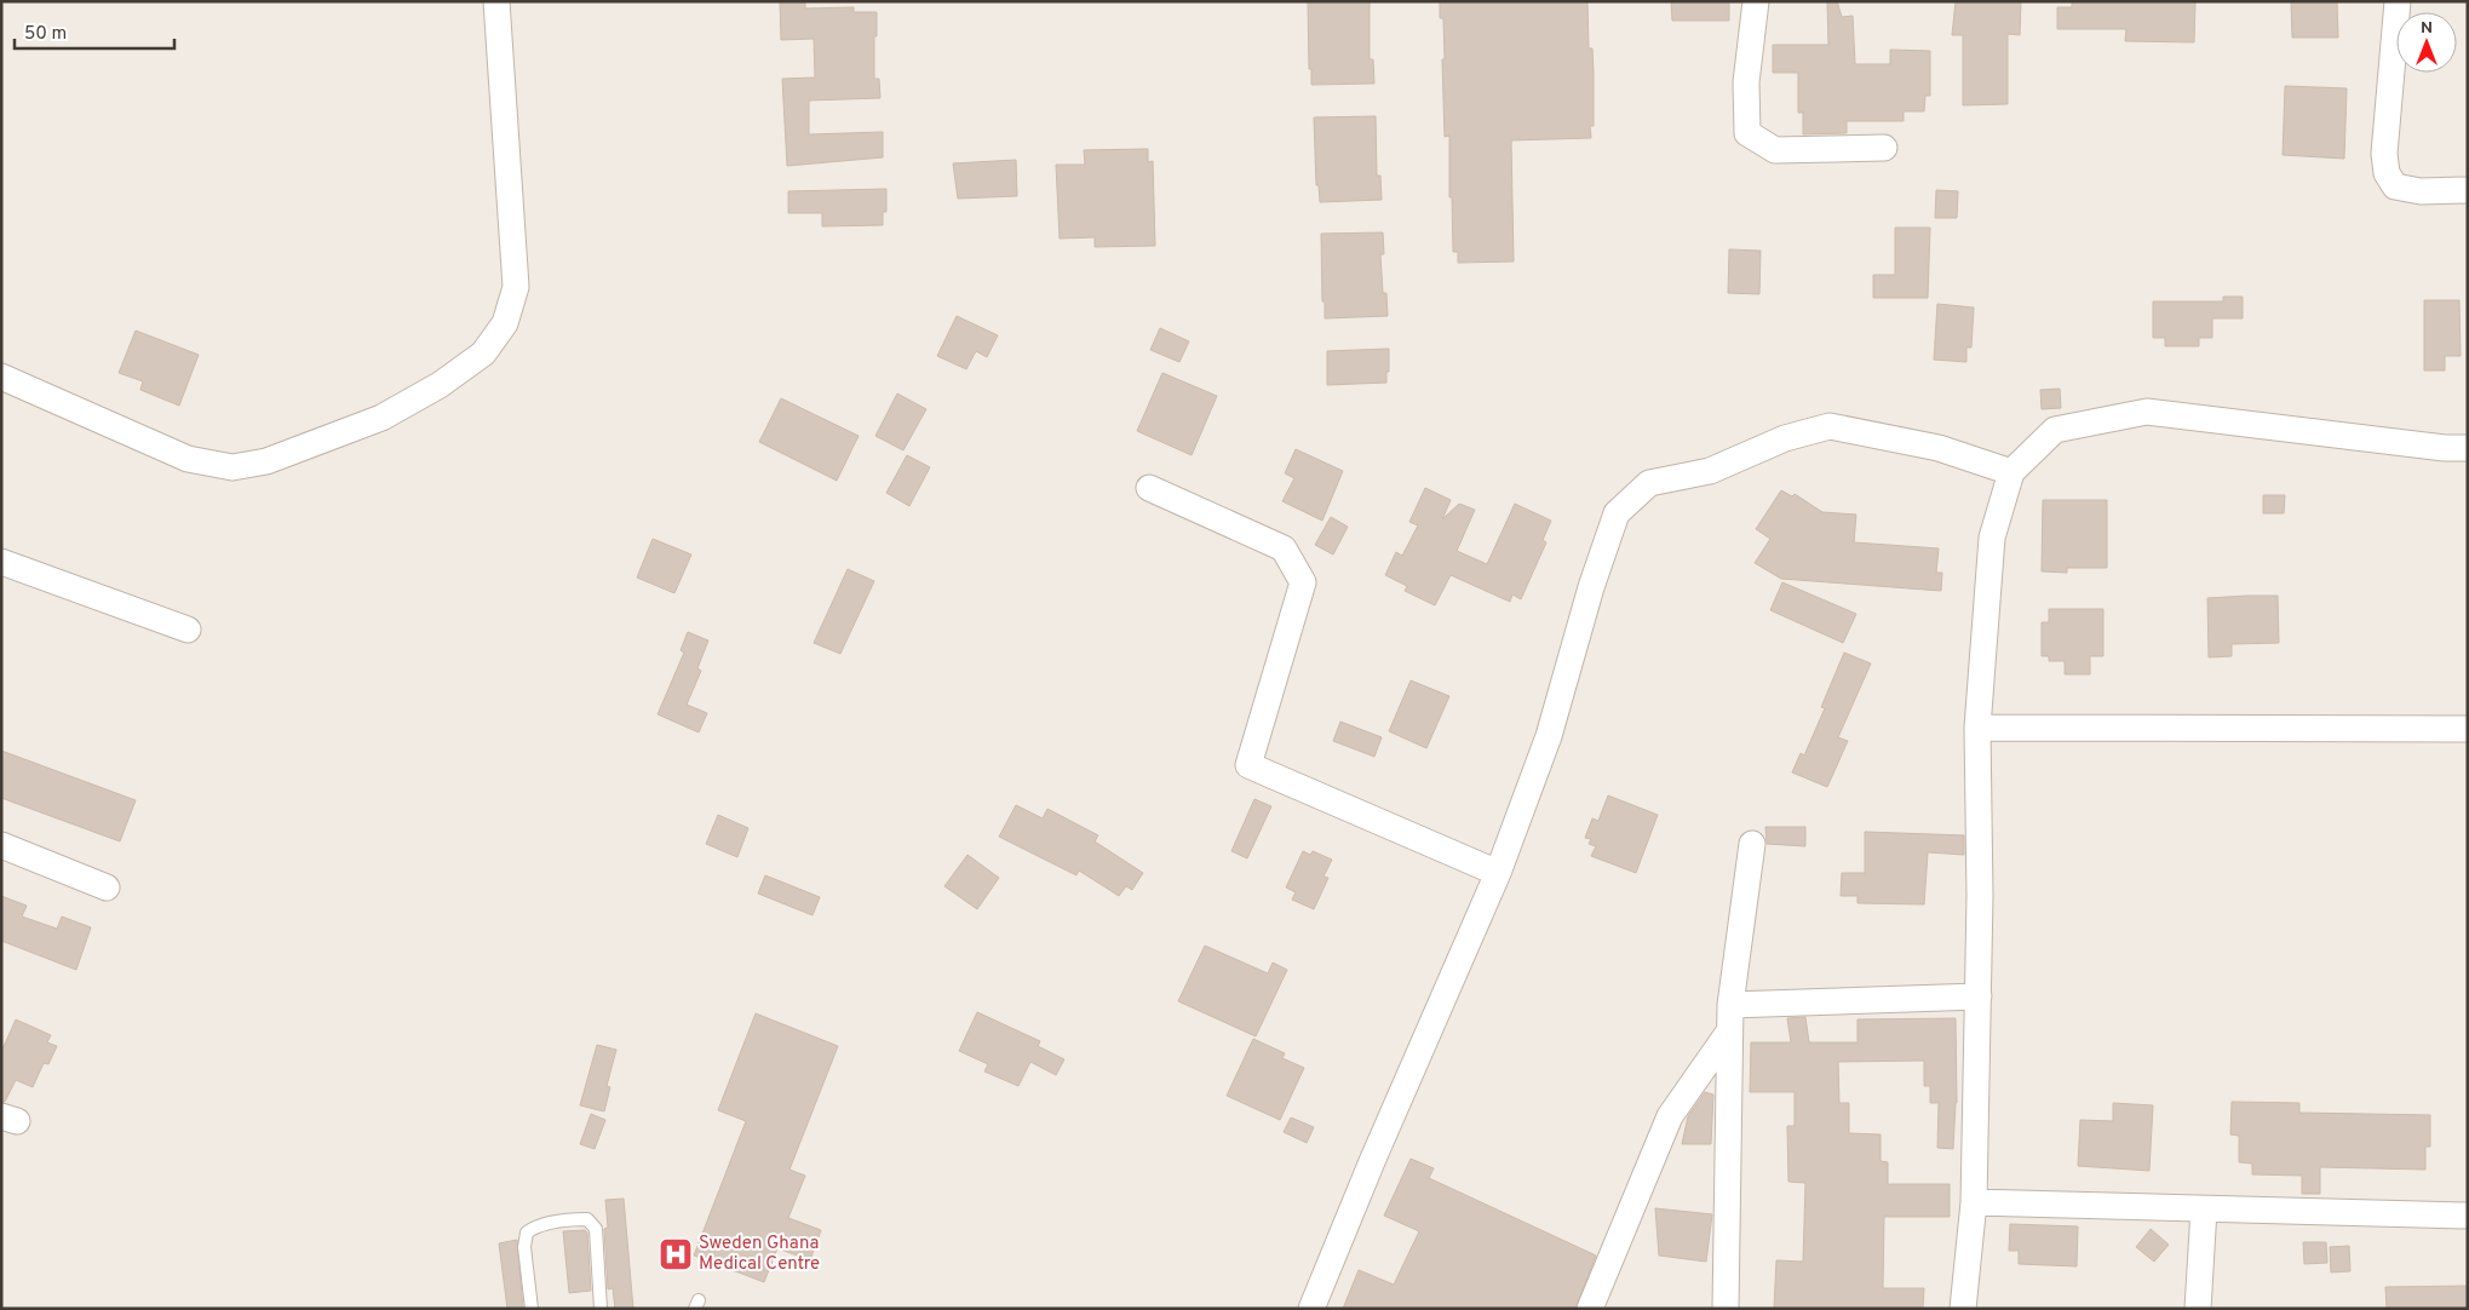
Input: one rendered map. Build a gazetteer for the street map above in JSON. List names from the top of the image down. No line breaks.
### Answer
{"places":{"hospital":["Sweden Ghana Medical Centre"]},"scale_bar":"50 m","north":"top"}
